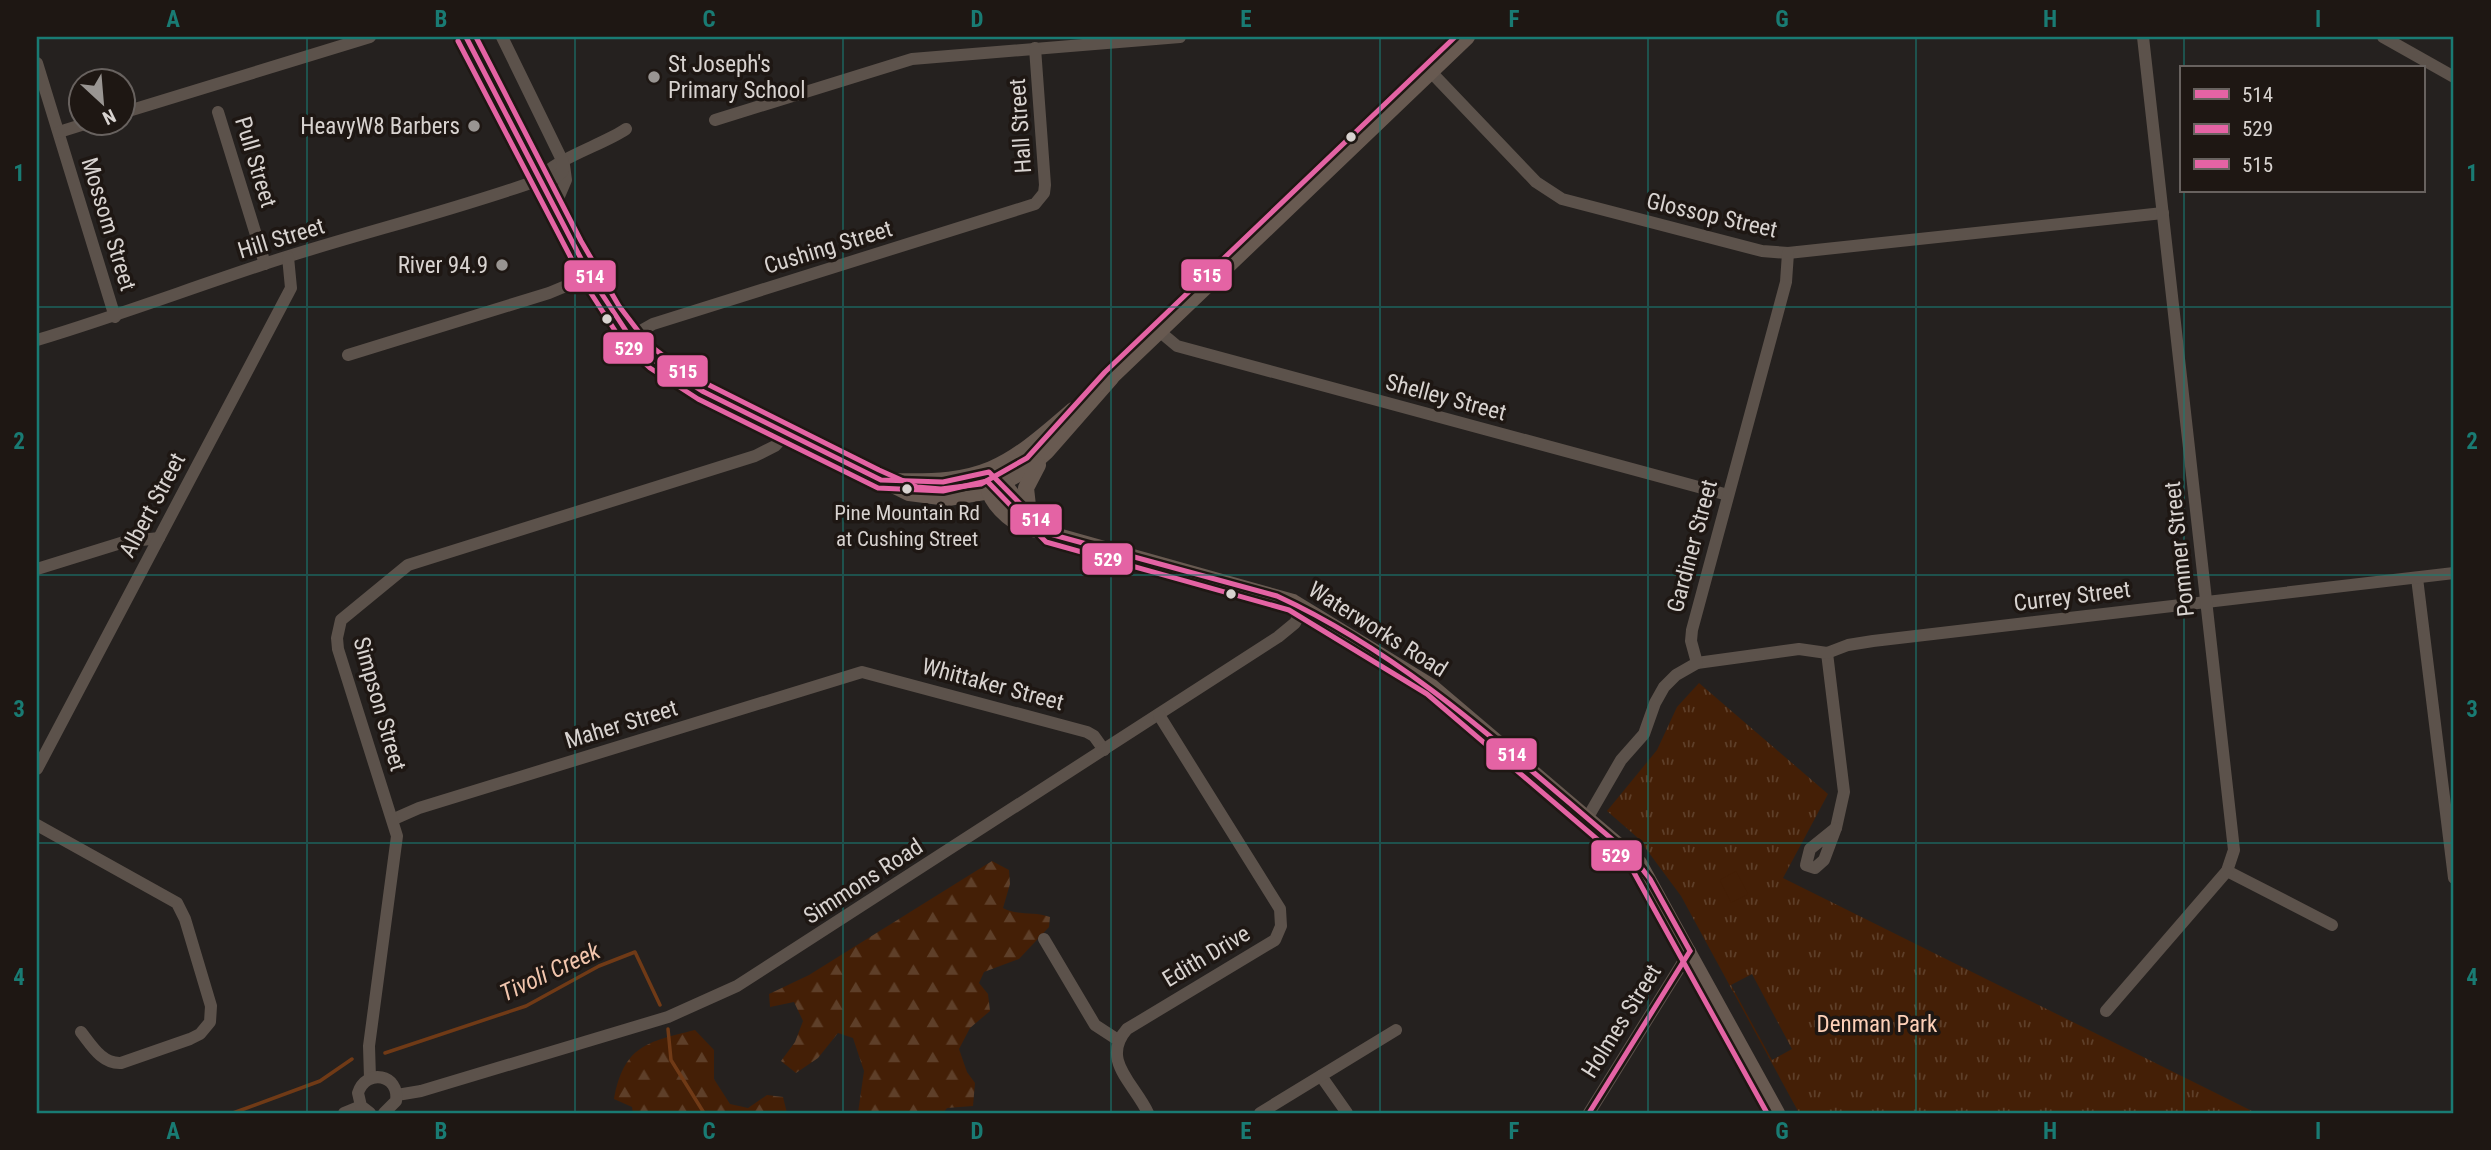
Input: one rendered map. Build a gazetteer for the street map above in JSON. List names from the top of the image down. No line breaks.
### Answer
{"streets":{"main road":["Waterworks Road"],"street":["Hall Street","Pull Street","Glossop Street","Mossom Street","Hill Street","Cushing Street","Shelley Street","Albert Street","Gardiner Street","Pommer Street","Currey Street","Whittaker Street","Simpson Street","Maher Street","Simmons Road","Edith Drive","Holmes Street"]},"crossings":[["Hall Street","Cushing Street"],["Pull Street","Hill Street"],["Glossop Street","Gardiner Street"],["Glossop Street","Pommer Street"],["Mossom Street","Hill Street"],["Hill Street","Albert Street"],["Shelley Street","Gardiner Street"],["Gardiner Street","Currey Street"],["Pommer Street","Currey Street"],["Waterworks Road","Simmons Road"],["Waterworks Road","Holmes Street"],["Whittaker Street","Maher Street"],["Whittaker Street","Simmons Road"],["Simpson Street","Maher Street"],["Simmons Road","Edith Drive"]],"water":["Tivoli Creek"],"parks":["Denman Park"],"places":["St Joseph's Primary School","HeavyW8 Barbers","River 94.9","Pine Mountain Rd at Cushing Street"],"lines":["transit line 514","transit line 515","transit line 529"],"legend":["514","529","515"],"north":"bottom right","grid":{"columns":["A","B","C","D","E","F","G","H","I"],"rows":["1","2","3","4"]}}
